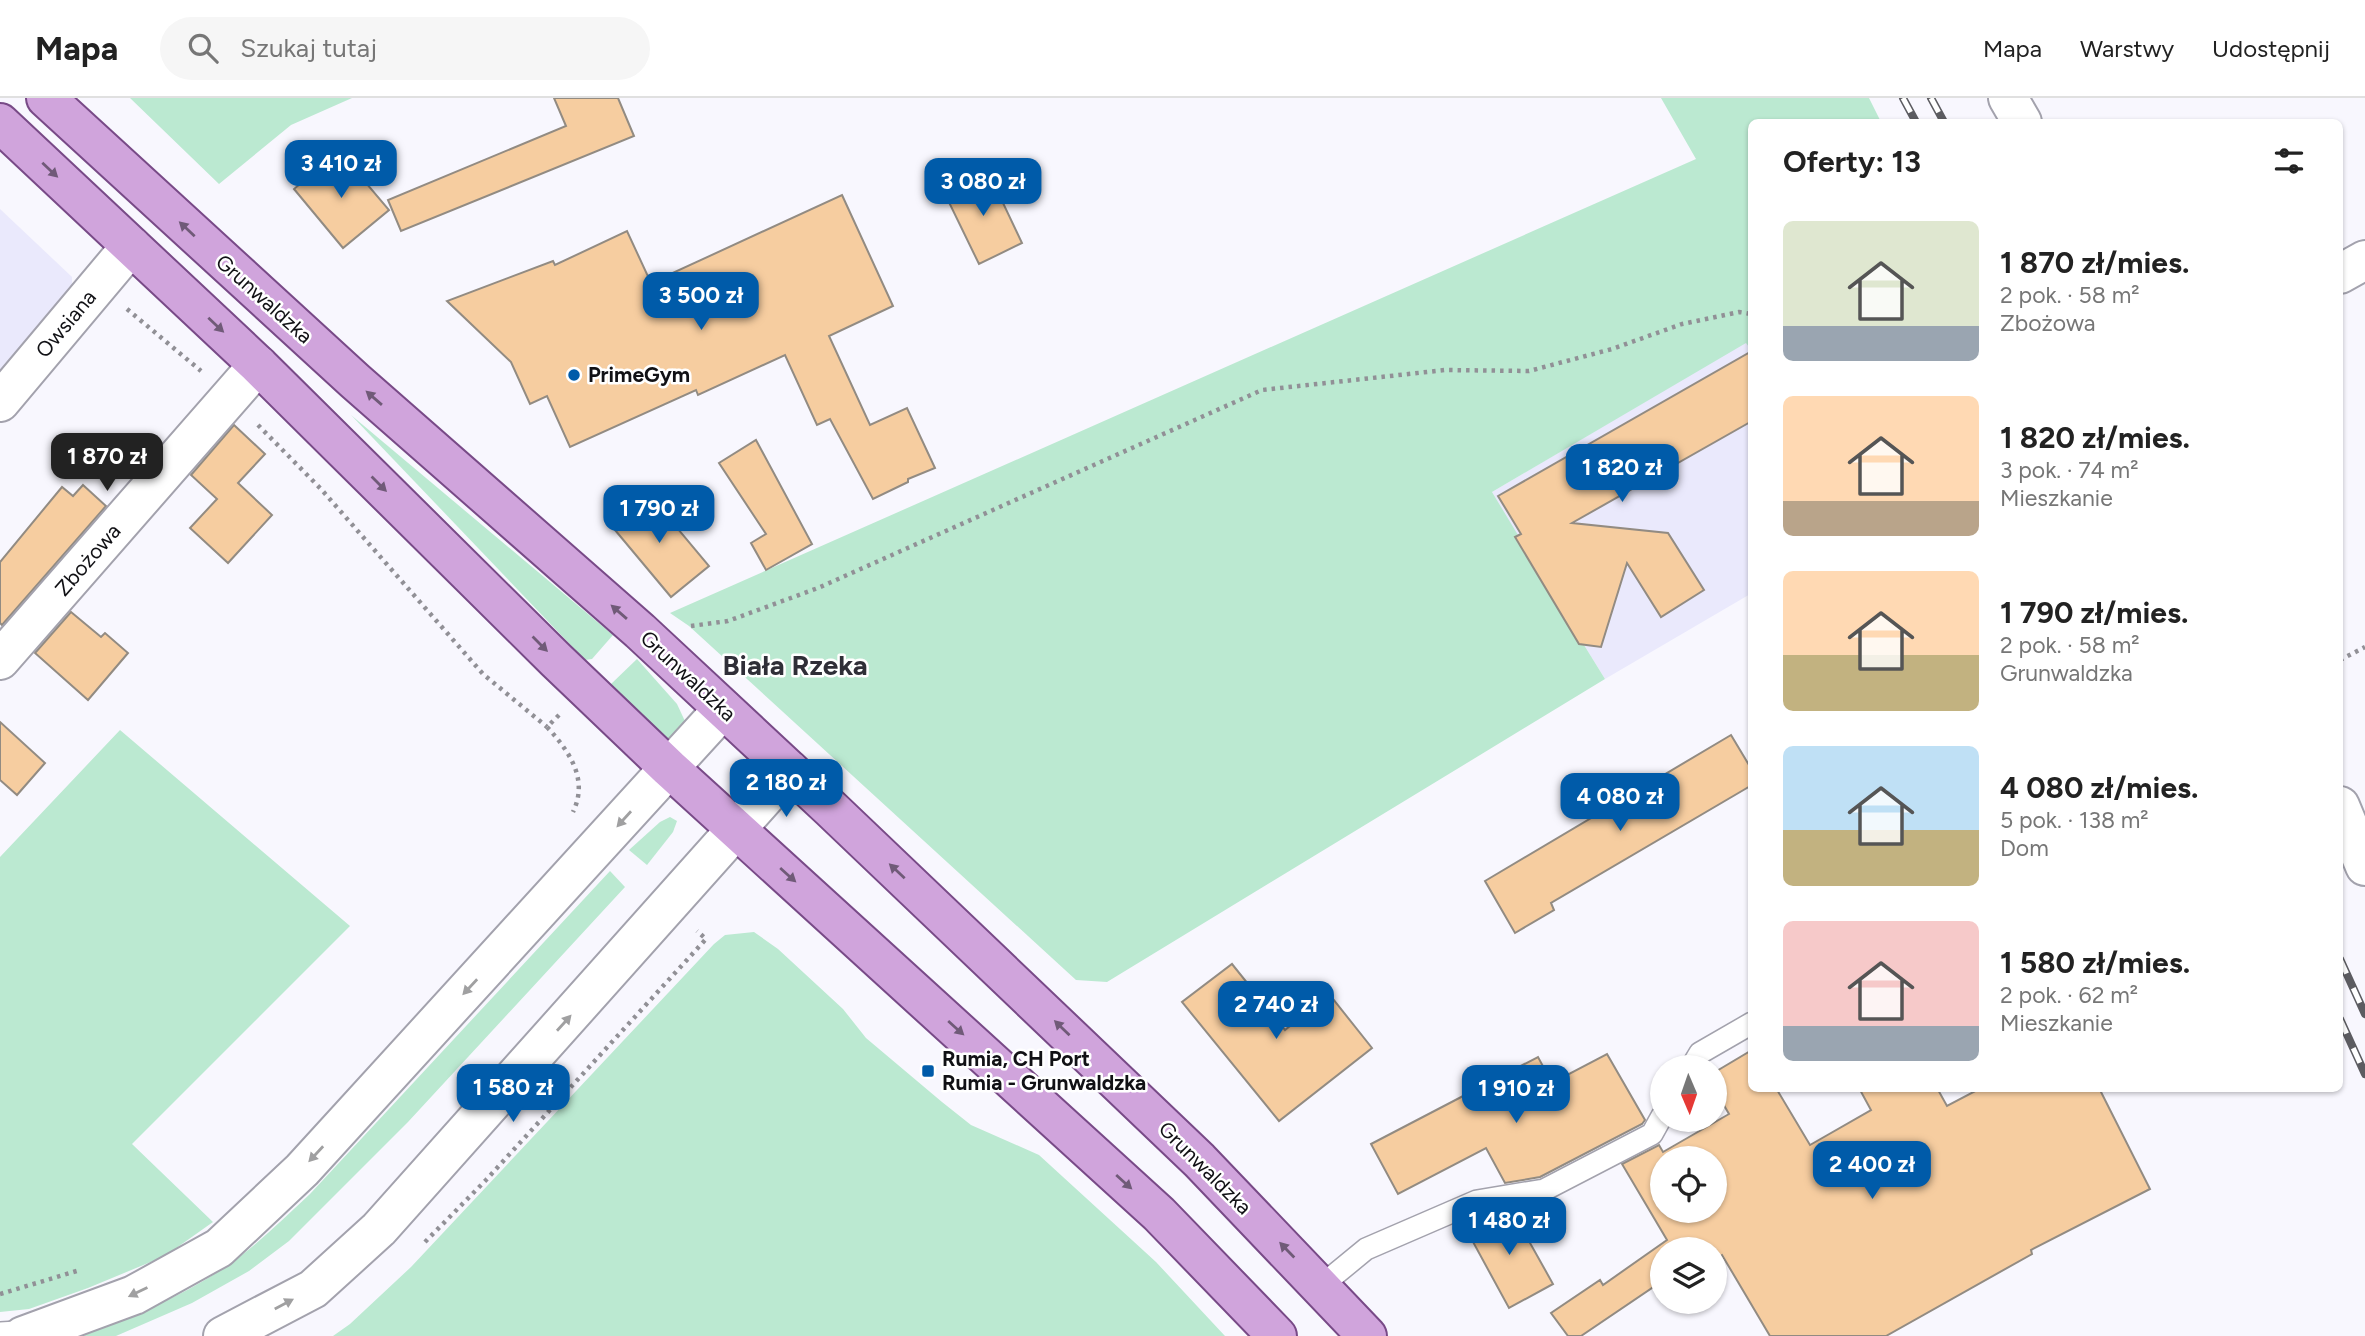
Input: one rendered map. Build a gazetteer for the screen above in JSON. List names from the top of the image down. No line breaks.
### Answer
{"streets":{"main road":["Grunwaldzka"],"street":["Owsiana","Zbożowa"]},"districts":["Biała Rzeka"],"places":{"other":["PrimeGym"],"transit":["Rumia, CH Port Rumia - Grunwaldzka"]},"north":"bottom","page":{"header":"Mapa","search":"Szukaj tutaj","nav":["Mapa","Warstwy","Udostępnij"],"heading":"Oferty: 13","price":["3 410 zł","3 080 zł","3 500 zł","1 870 zł","1 820 zł","1 790 zł","2 180 zł","4 080 zł","2 740 zł","1 580 zł","1 910 zł","2 400 zł","1 480 zł"],"list":[{"name":"1 870 zł/mies.","note":"2 pok. · 58 m² · Zbożowa"},{"name":"1 820 zł/mies.","note":"3 pok. · 74 m² · Mieszkanie"},{"name":"1 790 zł/mies.","note":"2 pok. · 58 m² · Grunwaldzka"},{"name":"4 080 zł/mies.","note":"5 pok. · 138 m² · Dom"},{"name":"1 580 zł/mies.","note":"2 pok. · 62 m² · Mieszkanie"}]}}
